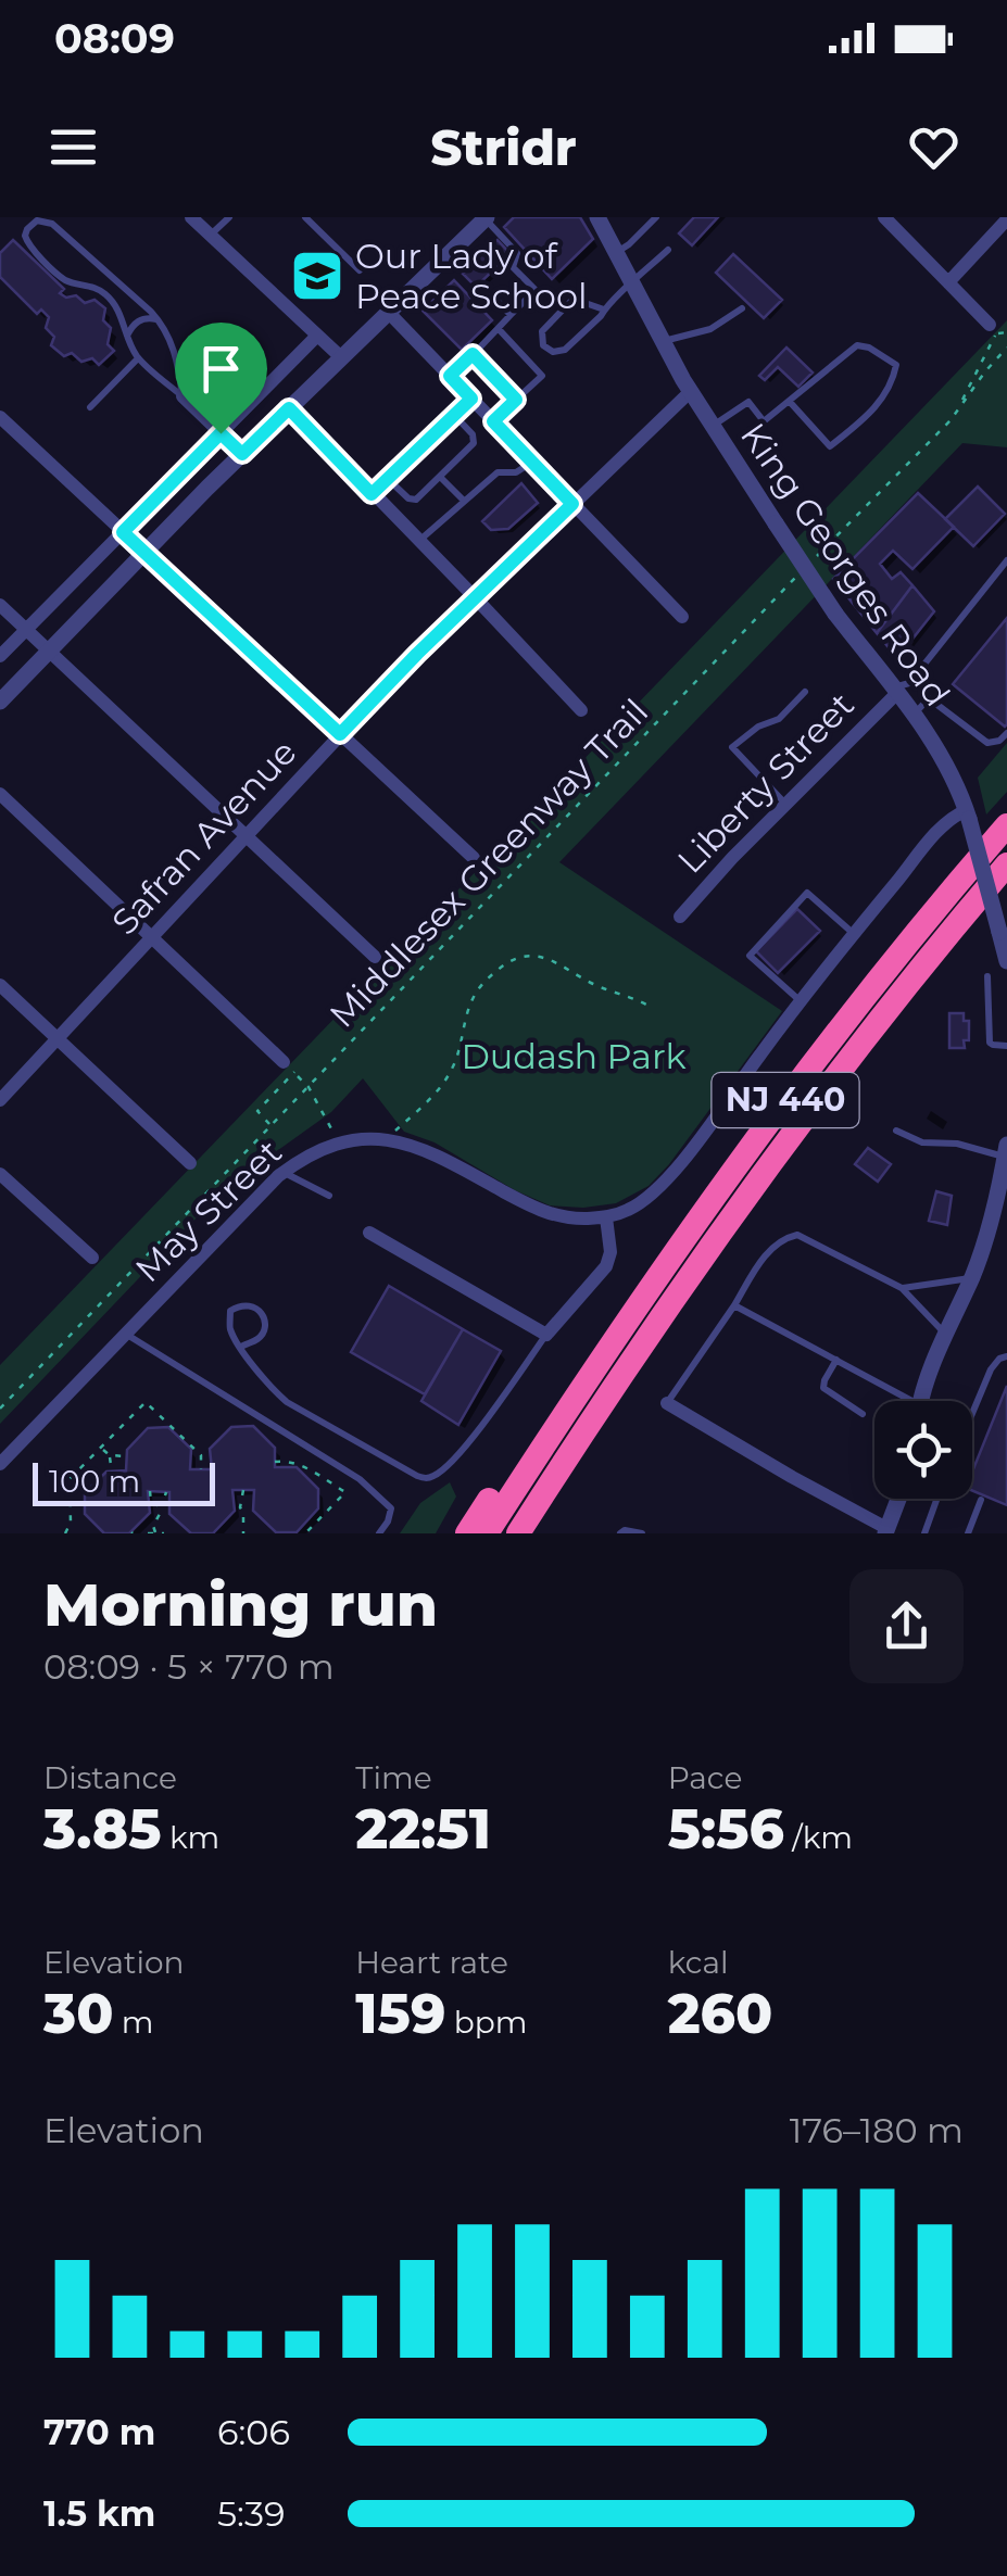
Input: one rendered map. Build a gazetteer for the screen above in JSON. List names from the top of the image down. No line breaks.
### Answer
{"streets":{"highway":["NJ 440"],"street":["King Georges Road","Liberty Street","Safran Avenue","May Street"],"path":["Middlesex Greenway Trail"]},"crossings":[["King Georges Road","Liberty Street"],["King Georges Road","Safran Avenue"]],"parks":["Dudash Park"],"places":{"school or university":["Our Lady of Peace School"]},"scale_bar":"100 m","page":{"status":"08:09","header":"Stridr","scale":"100 m","heading":["Morning run","08:09 · 5 × 770 m"],"stats":[["Distance","3.85 km"],["Time","22:51"],["Pace","5:56 /km"],["Elevation","30 m"],["Heart rate","159 bpm"],["kcal","260"]],"chart":["Elevation","176–180 m"],"list":[{"name":"770 m","note":"6:06"},{"name":"1.5 km","note":"5:39"}]}}
